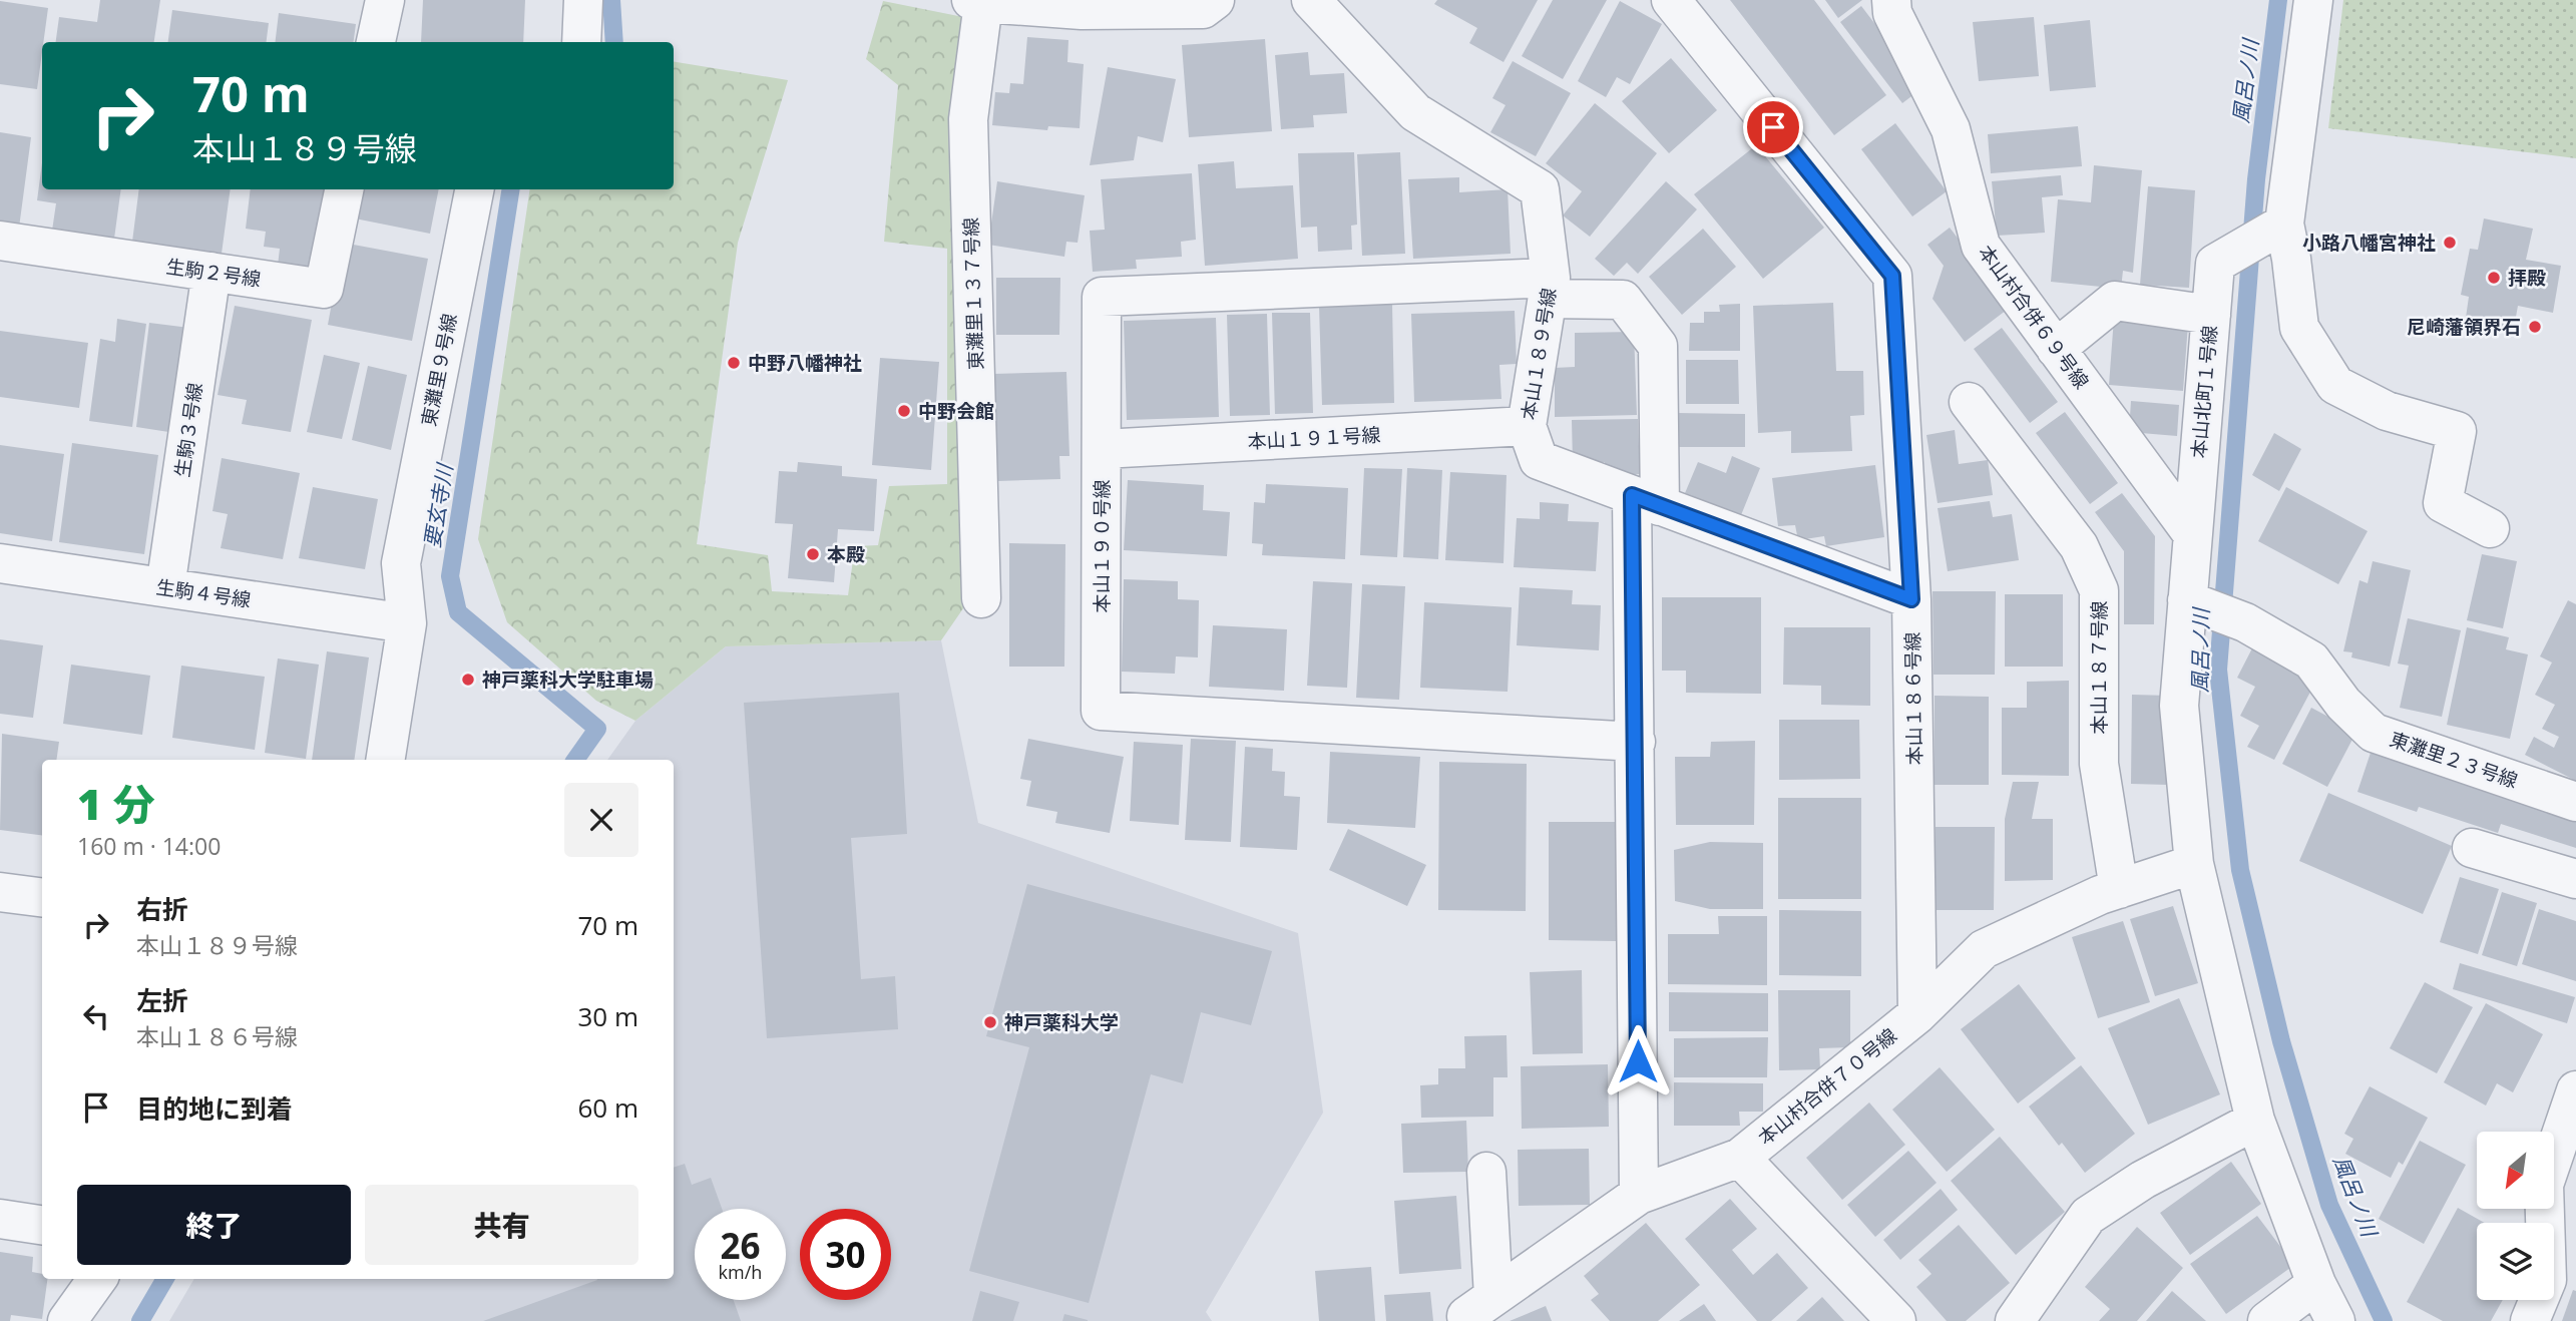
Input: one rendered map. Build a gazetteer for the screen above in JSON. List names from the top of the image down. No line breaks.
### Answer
{"streets":{"street":["生駒２号線","東灘里１３７号線","本山村合併６９号線","本山１８９号線","東灘里９号線","本山北町１号線","生駒３号線","本山１９１号線","本山１９０号線","生駒４号線","本山１８７号線","本山１８６号線","東灘里２３号線","本山村合併７０号線"]},"crossings":[["生駒２号線","生駒３号線"],["本山村合併６９号線","本山北町１号線"],["本山１８９号線","本山１９１号線"],["本山１８９号線","本山１９０号線"],["本山１８９号線","本山１８６号線"],["東灘里９号線","生駒４号線"],["本山北町１号線","東灘里２３号線"],["本山北町１号線","本山村合併７０号線"],["生駒３号線","生駒４号線"],["本山１９１号線","本山１９０号線"],["本山１８７号線","本山村合併７０号線"],["本山１８６号線","本山村合併７０号線"]],"water":["風呂ノ川","要玄寺川"],"places":["小路八幡宮神社","拝殿","尼崎藩領界石","中野八幡神社","中野会館","本殿","神戸薬科大学駐車場","神戸薬科大学"],"north":"bottom left","page":{"turn":["70 m","本山１８９号線"],"heading":["1 分","160 m · 14:00"],"list":[{"name":"右折","note":"本山１８９号線","value":"70 m"},{"name":"左折","note":"本山１８６号線","value":"30 m"},{"name":"目的地に到着","value":"60 m"}],"buttons":["終了","共有"],"speed":"26 km/h","limit":"30"}}
